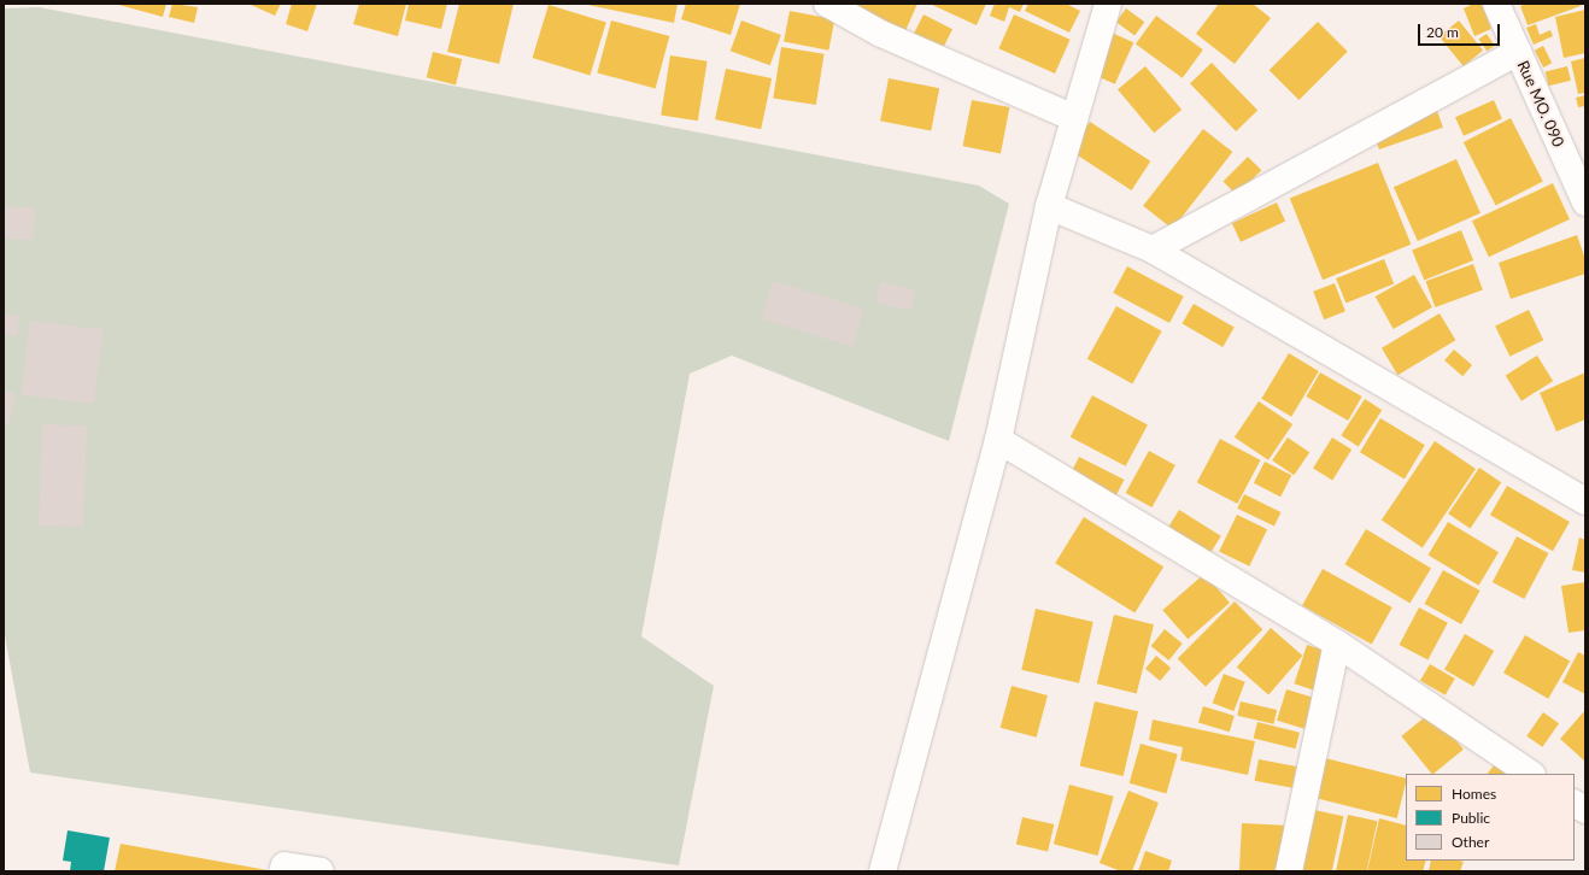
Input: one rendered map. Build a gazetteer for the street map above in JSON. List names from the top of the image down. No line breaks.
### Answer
{"streets":{"street":["Rue MO. 090"]},"legend":["Homes","Public","Other"],"scale_bar":"20 m"}
